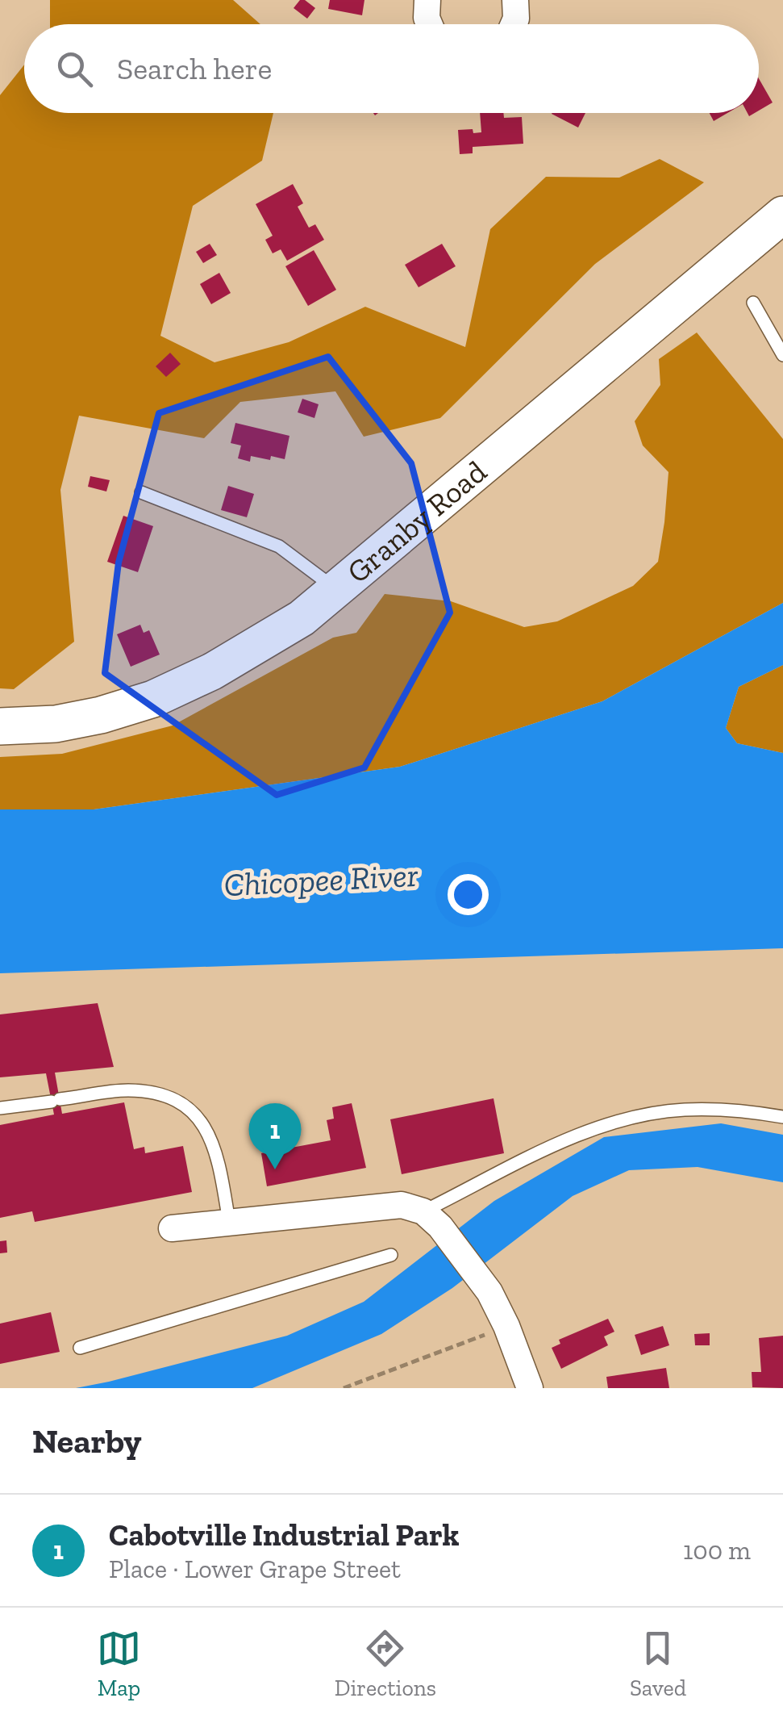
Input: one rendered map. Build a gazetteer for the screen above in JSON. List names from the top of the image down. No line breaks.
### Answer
{"streets":{"main road":["Granby Road"]},"water":["Chicopee River"],"page":{"search":"Search here","pins":"1","heading":"Nearby","list":[{"mark":"1","name":"Cabotville Industrial Park","note":"Place · Lower Grape Street","value":"100 m"}],"nav":["Map","Directions","Saved"]}}
